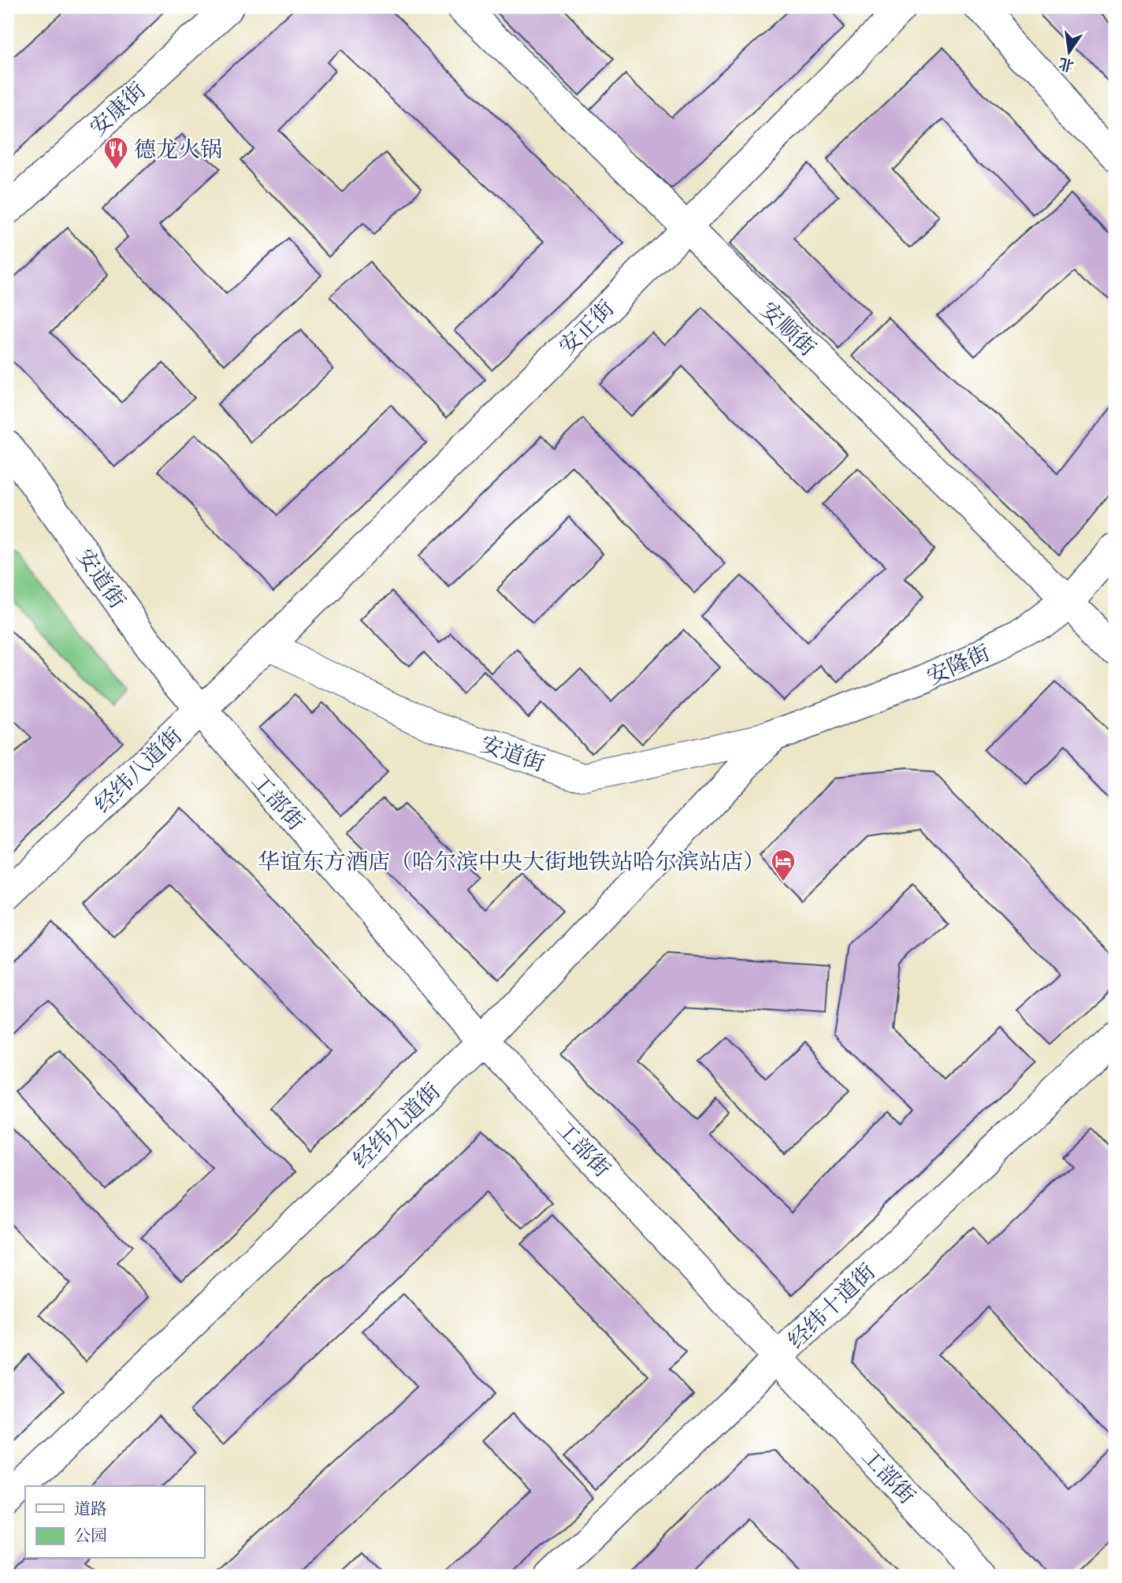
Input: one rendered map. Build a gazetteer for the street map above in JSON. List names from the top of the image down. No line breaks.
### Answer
{"streets":{"street":["安康街","安正街","安顺街","安道街","安隆街","经纬八道街","工部街","经纬九道街","经纬十道街"]},"crossings":[["安正街","安顺街"],["安正街","安道街"],["安正街","经纬八道街"],["安顺街","安隆街"],["安道街","安隆街"],["安道街","经纬八道街"],["安道街","工部街"],["安道街","经纬九道街"],["安隆街","经纬九道街"],["经纬八道街","工部街"],["工部街","经纬九道街"],["工部街","经纬十道街"]],"places":{"restaurant":["德龙火锅"],"hotel":["华谊东方酒店（哈尔滨中央大街地铁站哈尔滨站店）"]},"legend":["道路","公园"],"north":"bottom"}
